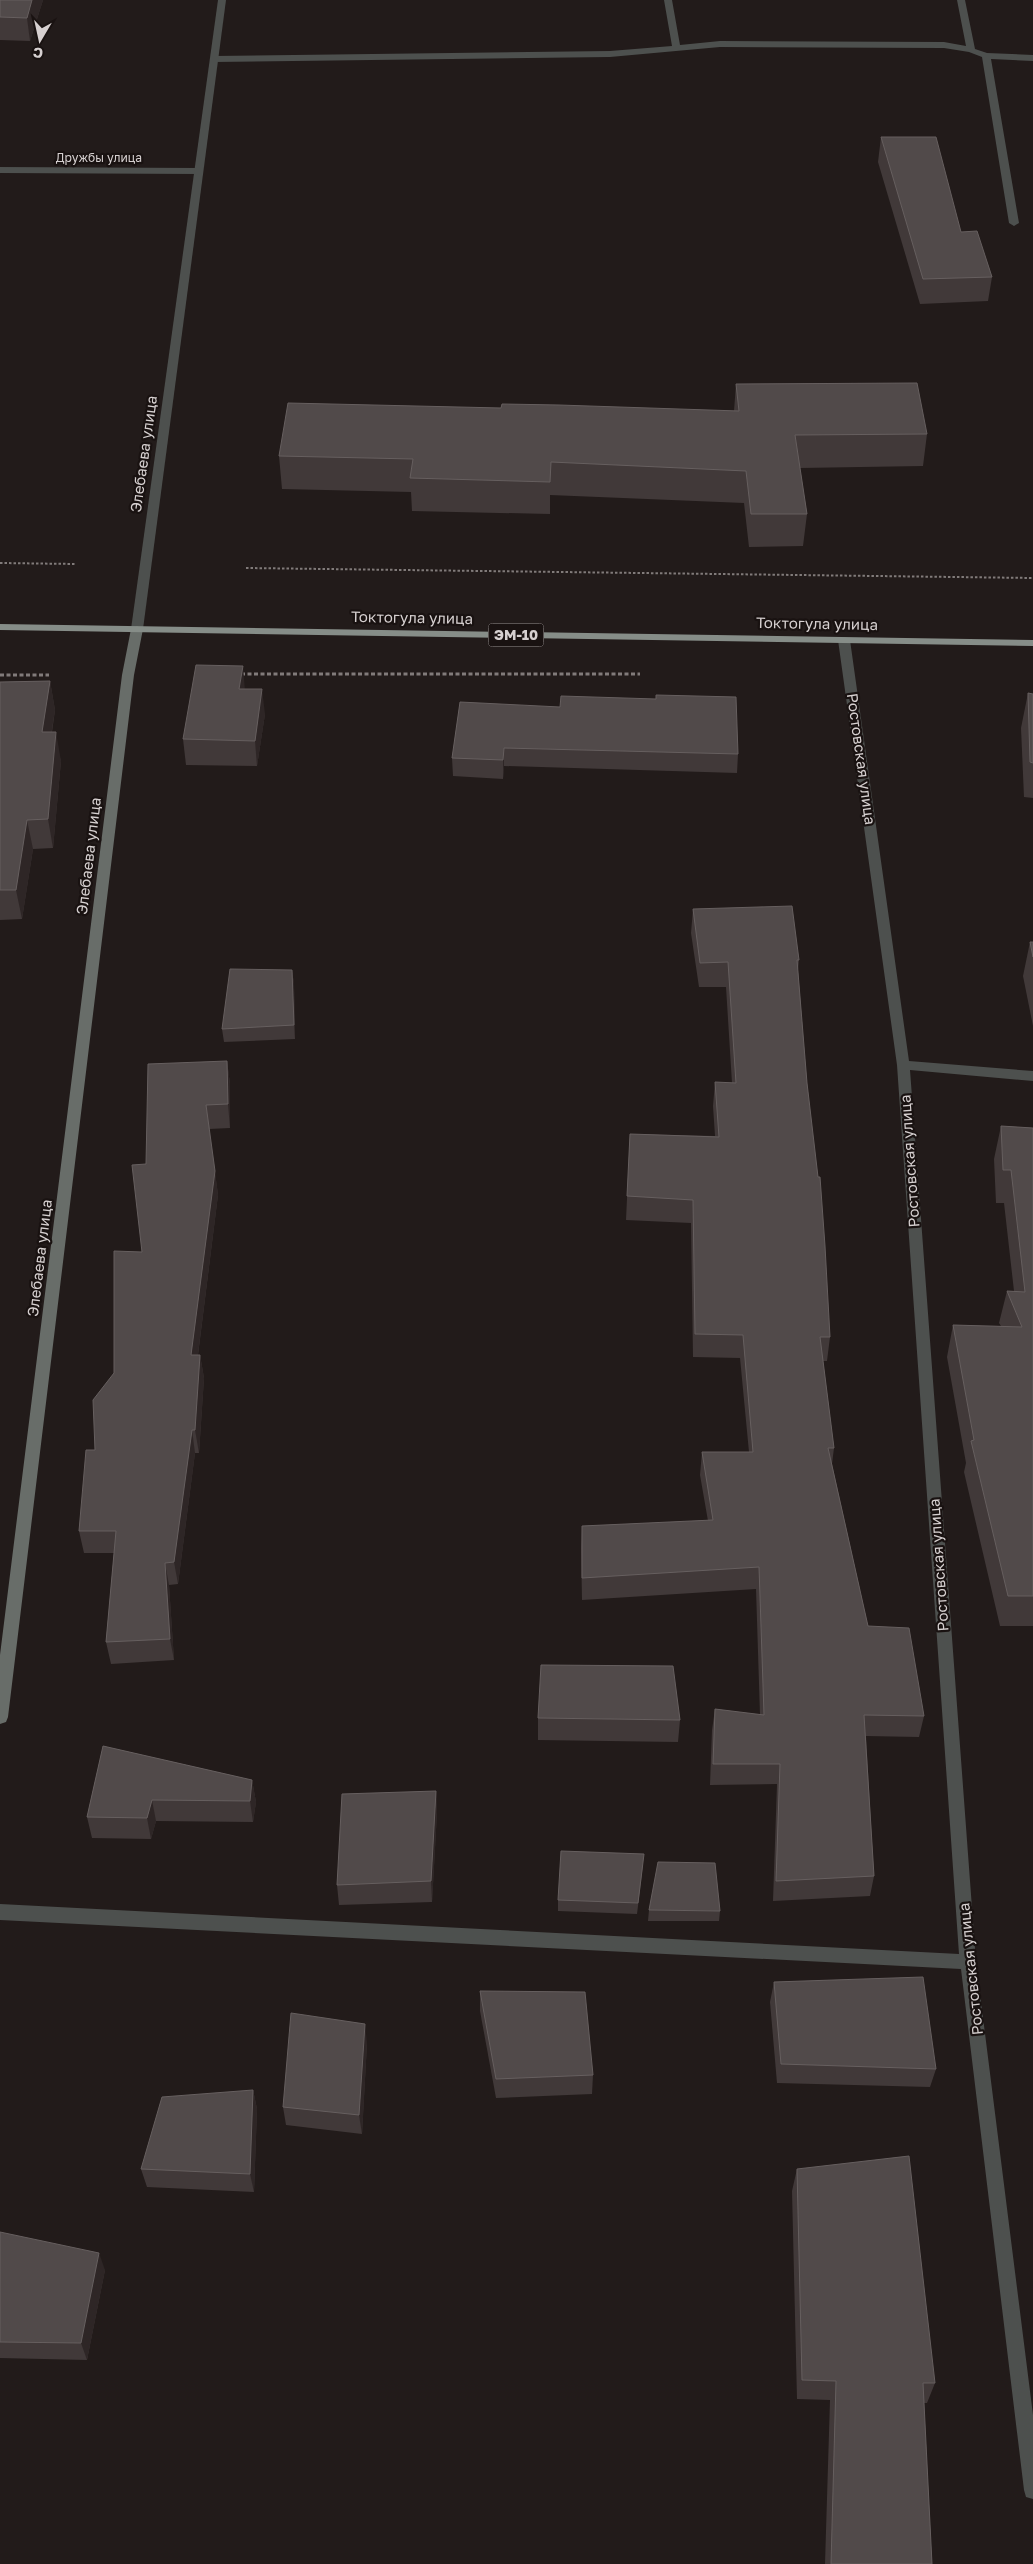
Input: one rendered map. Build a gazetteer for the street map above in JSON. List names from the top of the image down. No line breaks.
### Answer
{"streets":{"highway":["Токтогула улица","ЭМ-10"],"main road":["Элебаева улица"],"street":["Дружбы улица","Ростовская улица"]},"crossings":[["Дружбы улица","Элебаева улица"],["Элебаева улица","Токтогула улица"],["Токтогула улица","Ростовская улица"]],"north":"bottom"}
